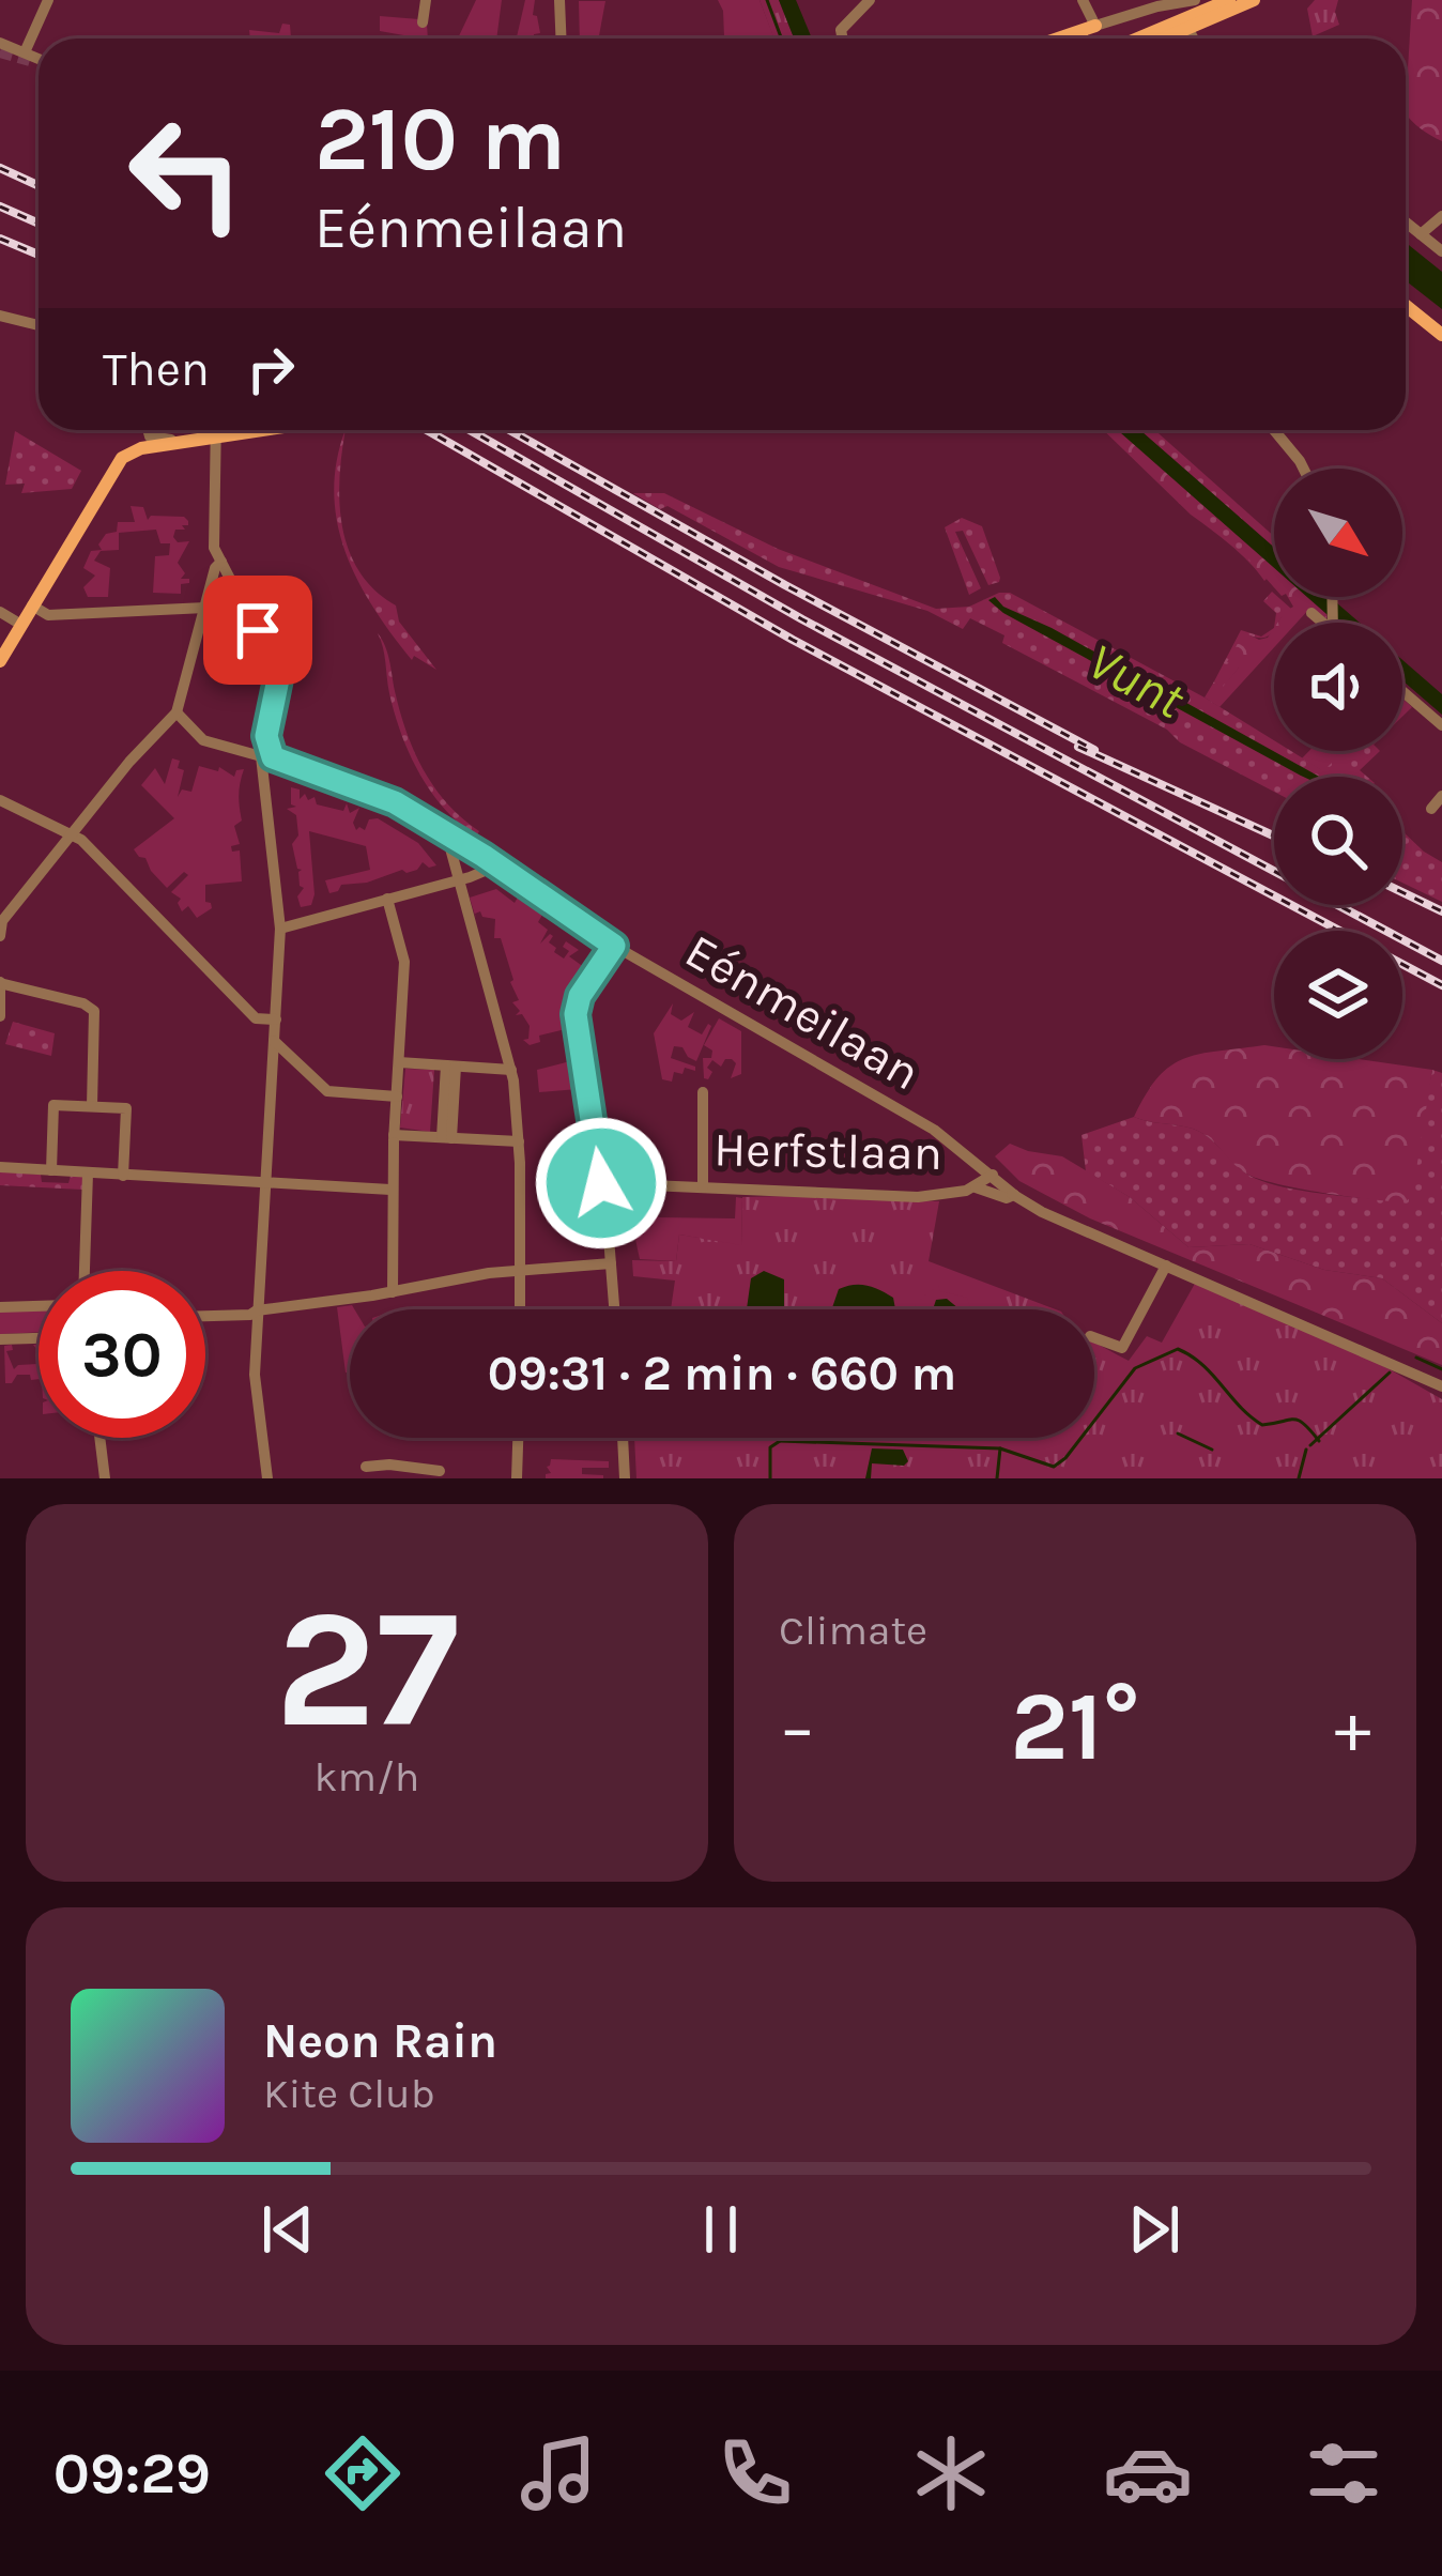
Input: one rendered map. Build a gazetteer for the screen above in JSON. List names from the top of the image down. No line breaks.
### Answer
{"streets":{"street":["Eénmeilaan","Herfstlaan"]},"crossings":[["Eénmeilaan","Herfstlaan"]],"water":["Vunt"],"north":"bottom right","page":{"turn":["210 m","Eénmeilaan"],"then":"Then","limit":"30","trip":"09:31 · 2 min · 660 m","tile":[["27","km/h"],"Climate"],"heat":["−","21°","+"],"song":["Neon Rain","Kite Club"],"tabs":"09:29"}}
